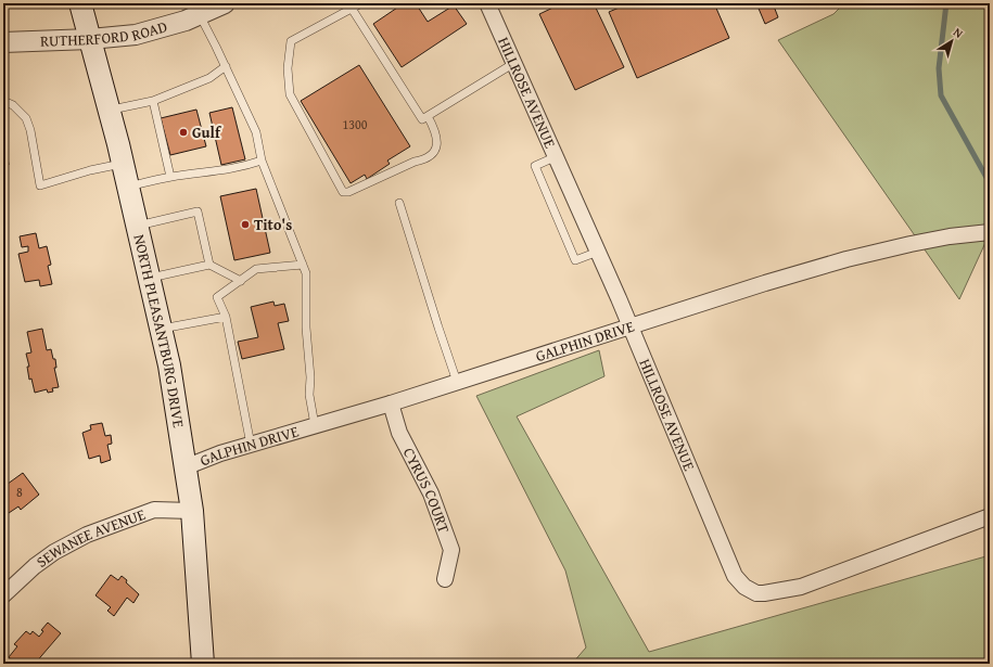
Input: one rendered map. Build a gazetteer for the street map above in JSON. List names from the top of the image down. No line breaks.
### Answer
{"streets":{"main road":["NORTH PLEASANTBURG DRIVE"],"street":["RUTHERFORD ROAD","HILLROSE AVENUE","GALPHIN DRIVE","CYRUS COURT","SEWANEE AVENUE"]},"crossings":[["RUTHERFORD ROAD","NORTH PLEASANTBURG DRIVE"],["HILLROSE AVENUE","GALPHIN DRIVE"],["NORTH PLEASANTBURG DRIVE","GALPHIN DRIVE"],["NORTH PLEASANTBURG DRIVE","SEWANEE AVENUE"],["GALPHIN DRIVE","CYRUS COURT"]],"places":["Gulf","Tito's"],"house_numbers":["1300","8"],"north":"top right"}
